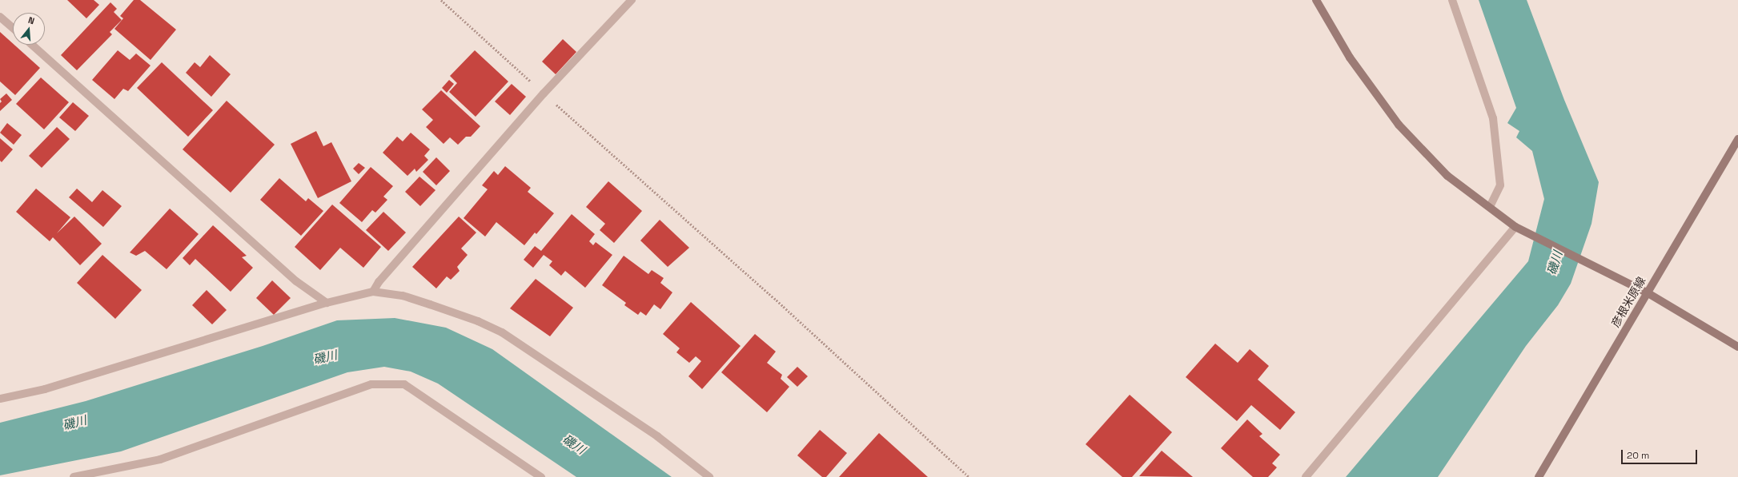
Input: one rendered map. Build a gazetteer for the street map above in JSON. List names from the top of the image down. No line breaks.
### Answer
{"streets":{"street":["彦根米原線"]},"water":["磯川"],"scale_bar":"20 m","north":"top"}
